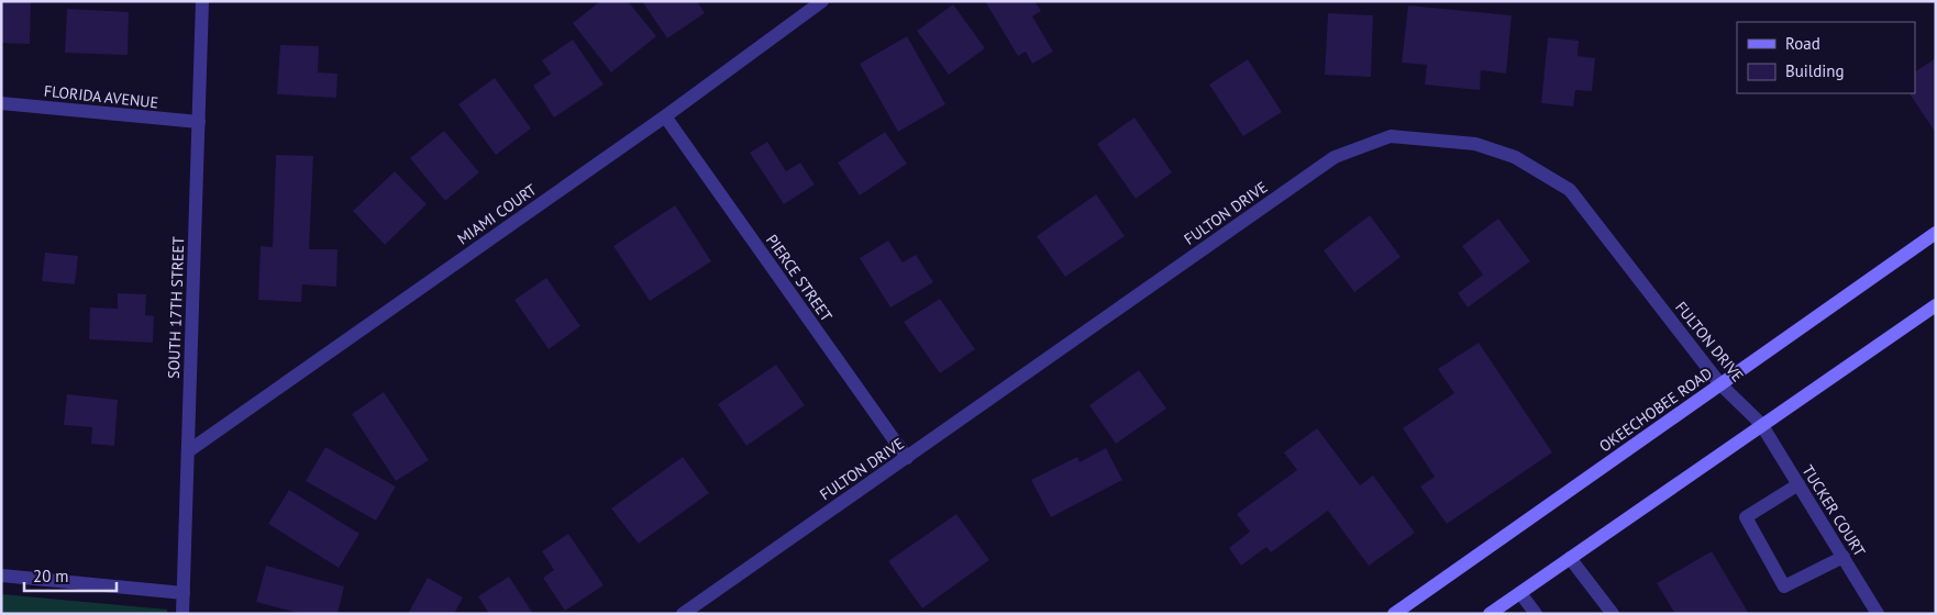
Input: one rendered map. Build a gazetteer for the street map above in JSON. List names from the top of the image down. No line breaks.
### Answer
{"streets":{"main road":["OKEECHOBEE ROAD"],"street":["FLORIDA AVENUE","FULTON DRIVE","MIAMI COURT","PIERCE STREET","SOUTH 17TH STREET","TUCKER COURT"]},"crossings":[["FLORIDA AVENUE","SOUTH 17TH STREET"],["FULTON DRIVE","PIERCE STREET"],["FULTON DRIVE","OKEECHOBEE ROAD"],["FULTON DRIVE","TUCKER COURT"],["MIAMI COURT","PIERCE STREET"],["MIAMI COURT","SOUTH 17TH STREET"]],"legend":["Road","Building"],"scale_bar":"20 m"}
